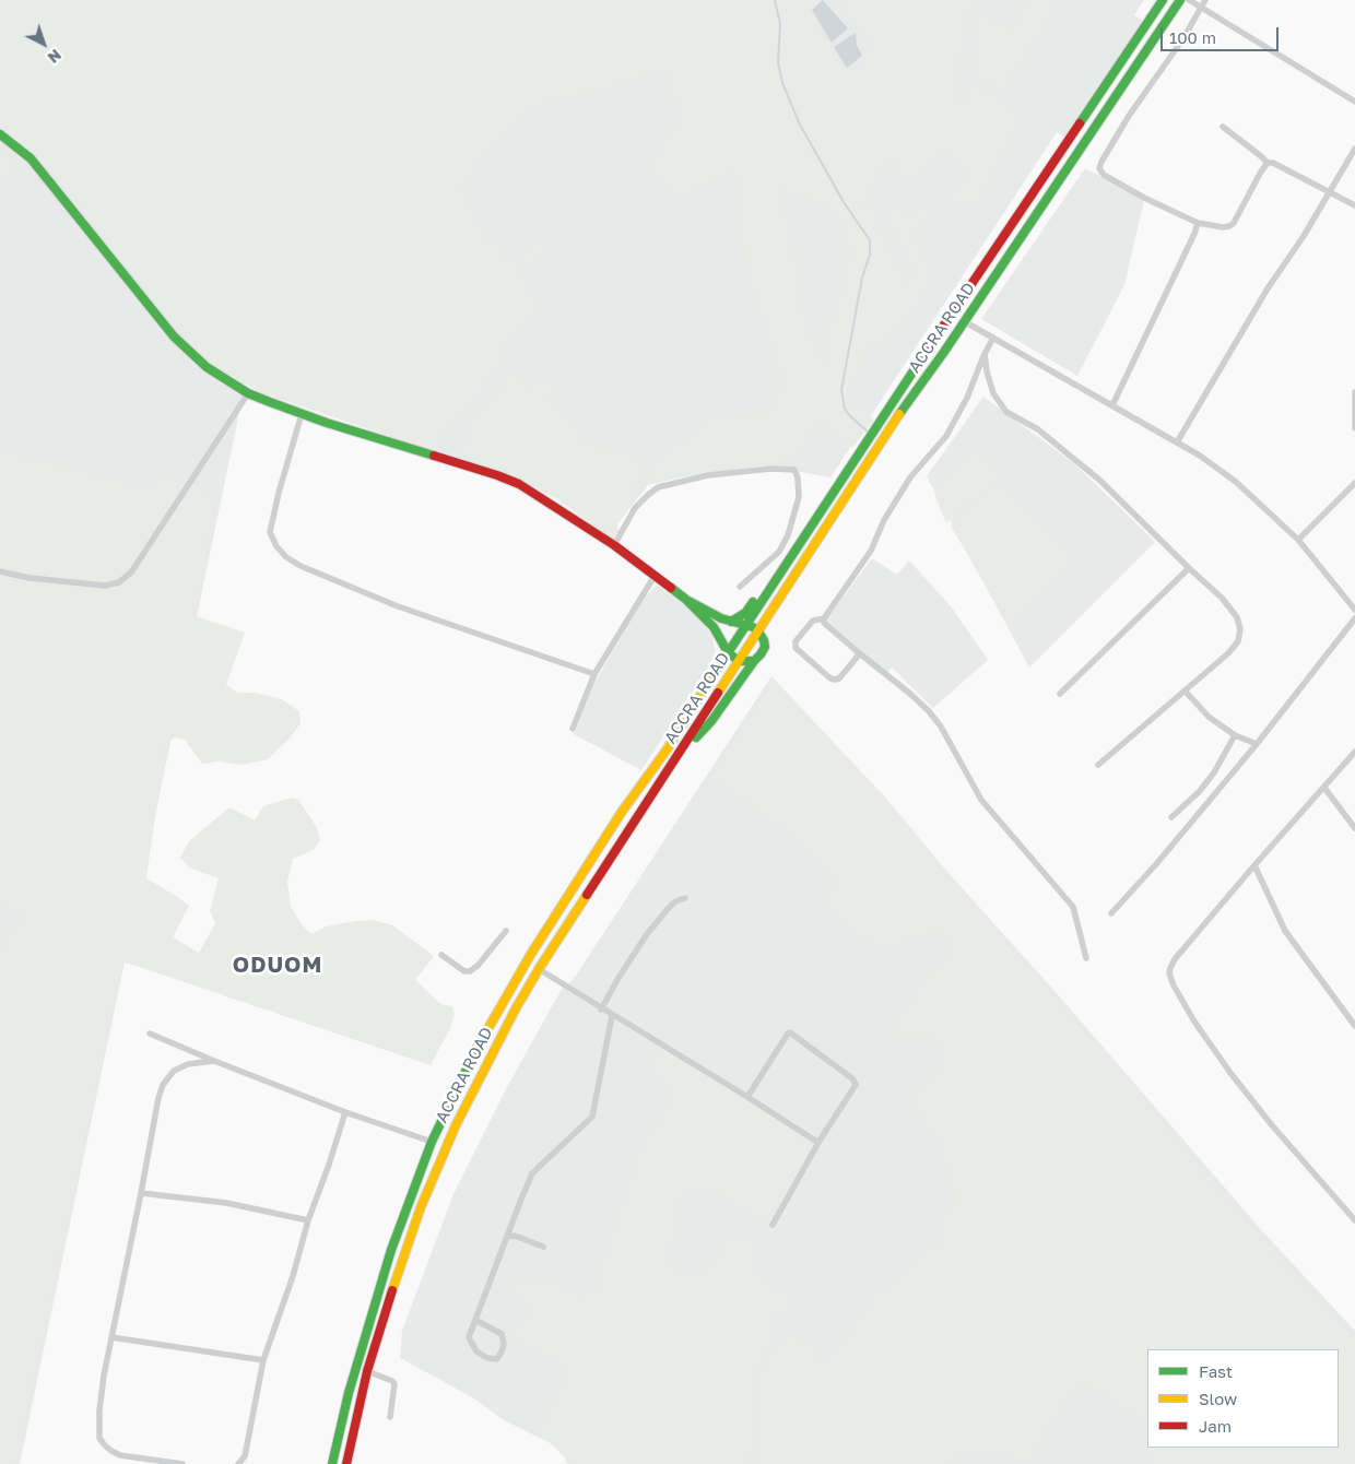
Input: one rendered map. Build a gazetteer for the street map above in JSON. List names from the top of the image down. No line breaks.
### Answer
{"streets":{"main road":["ACCRA ROAD"]},"districts":["ODUOM"],"legend":["Fast","Slow","Jam"],"scale_bar":"100 m","north":"bottom right"}
